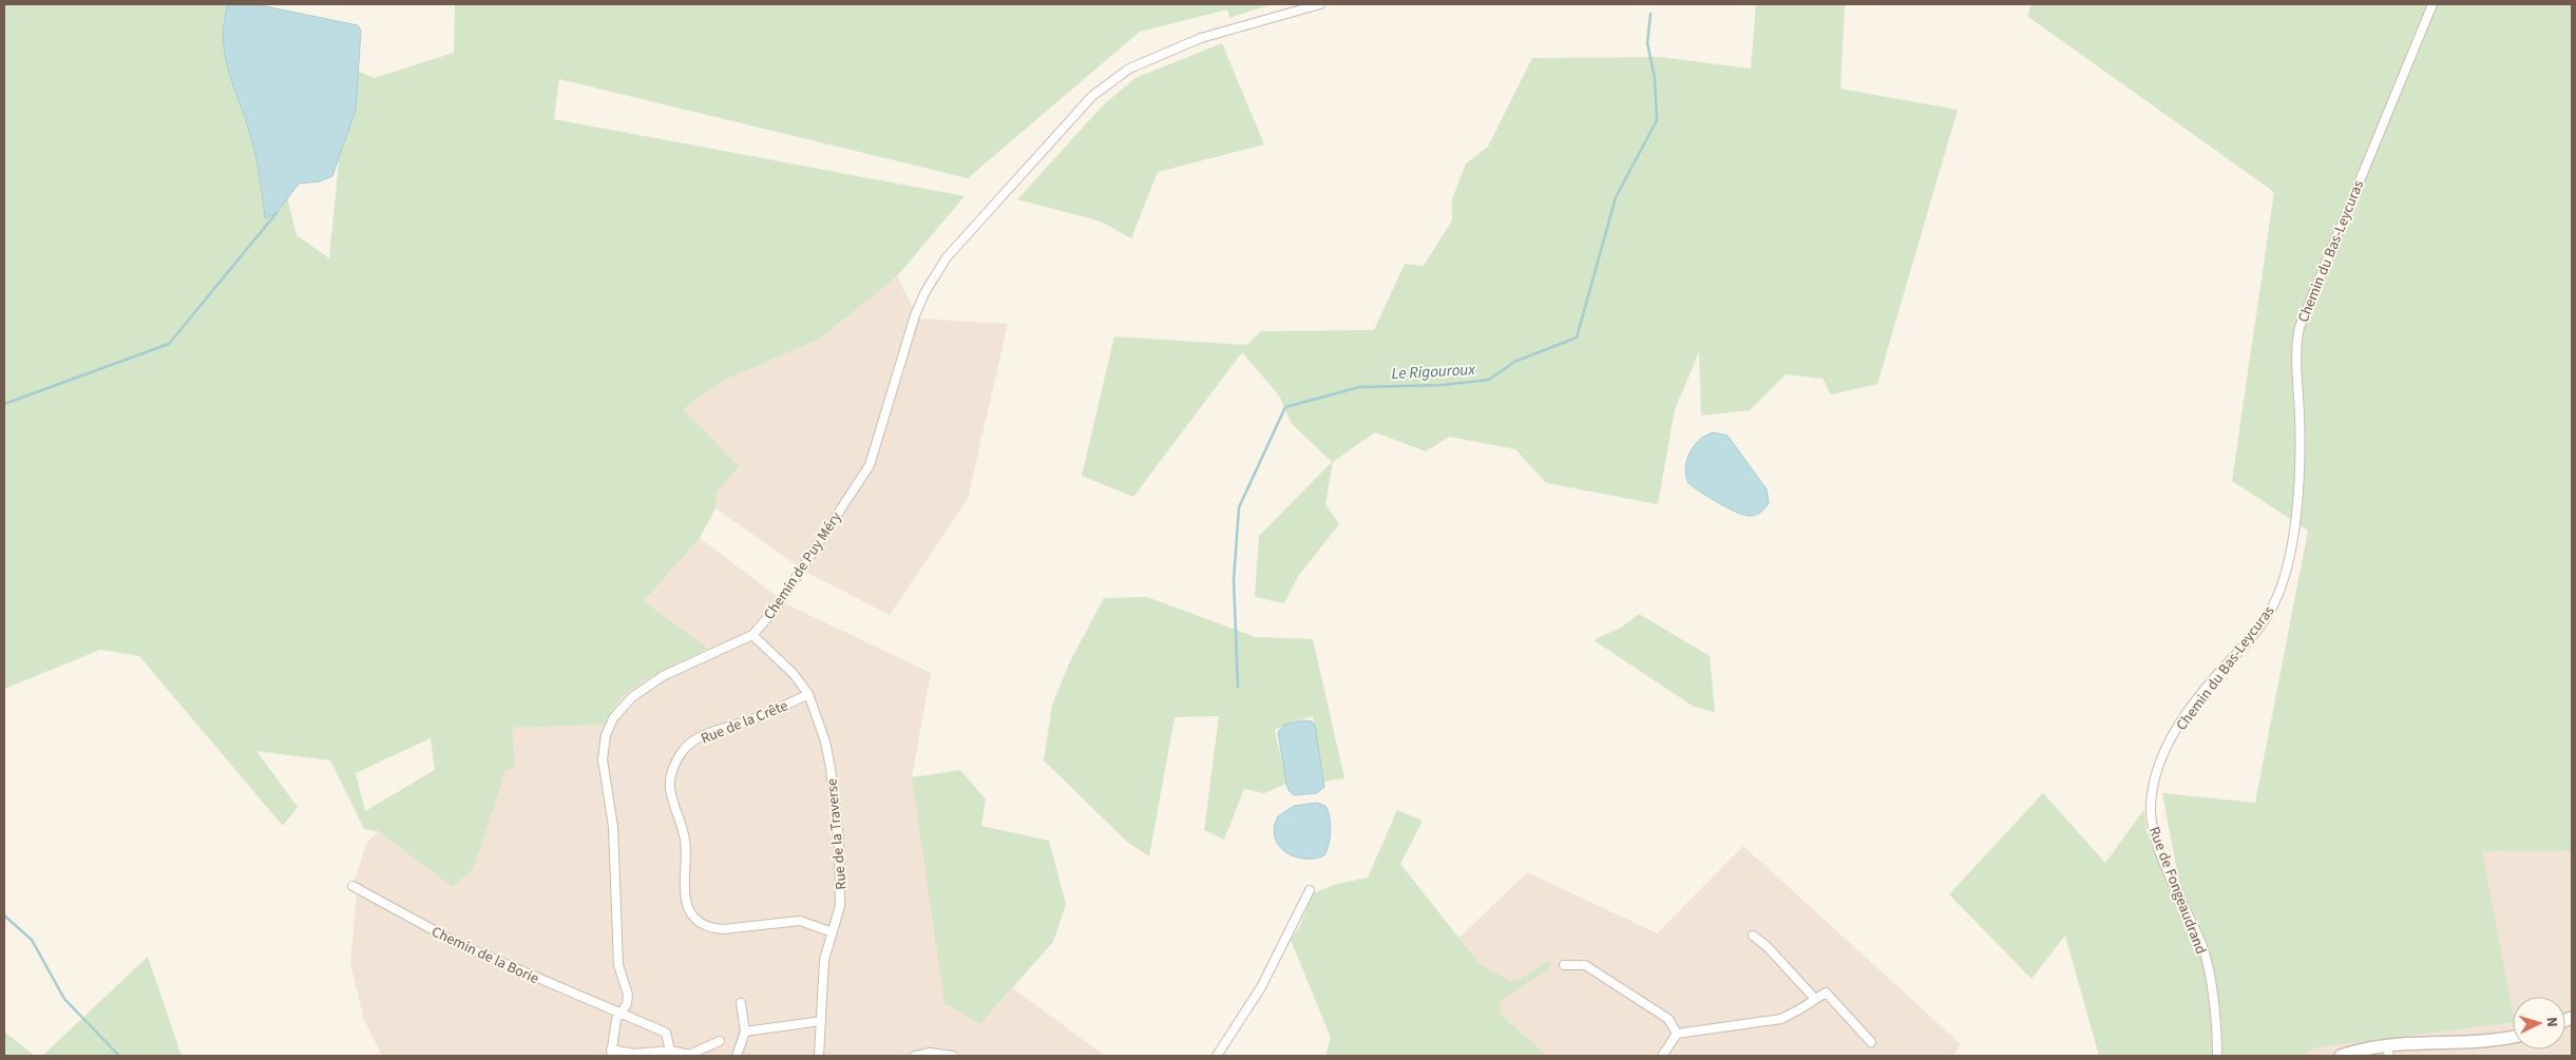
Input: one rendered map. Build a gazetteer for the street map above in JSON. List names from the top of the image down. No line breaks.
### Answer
{"streets":{"street":["Chemin du Bas-Leycuras","Chemin de Puy Méry","Rue de la Crête","Rue de la Traverse","Rue de Fongeaudrand","Chemin de la Borie"]},"crossings":[["Chemin du Bas-Leycuras","Rue de Fongeaudrand"],["Chemin de Puy Méry","Rue de la Traverse"],["Chemin de Puy Méry","Chemin de la Borie"],["Rue de la Crête","Rue de la Traverse"]],"water":["Le Rigouroux"],"north":"right"}
